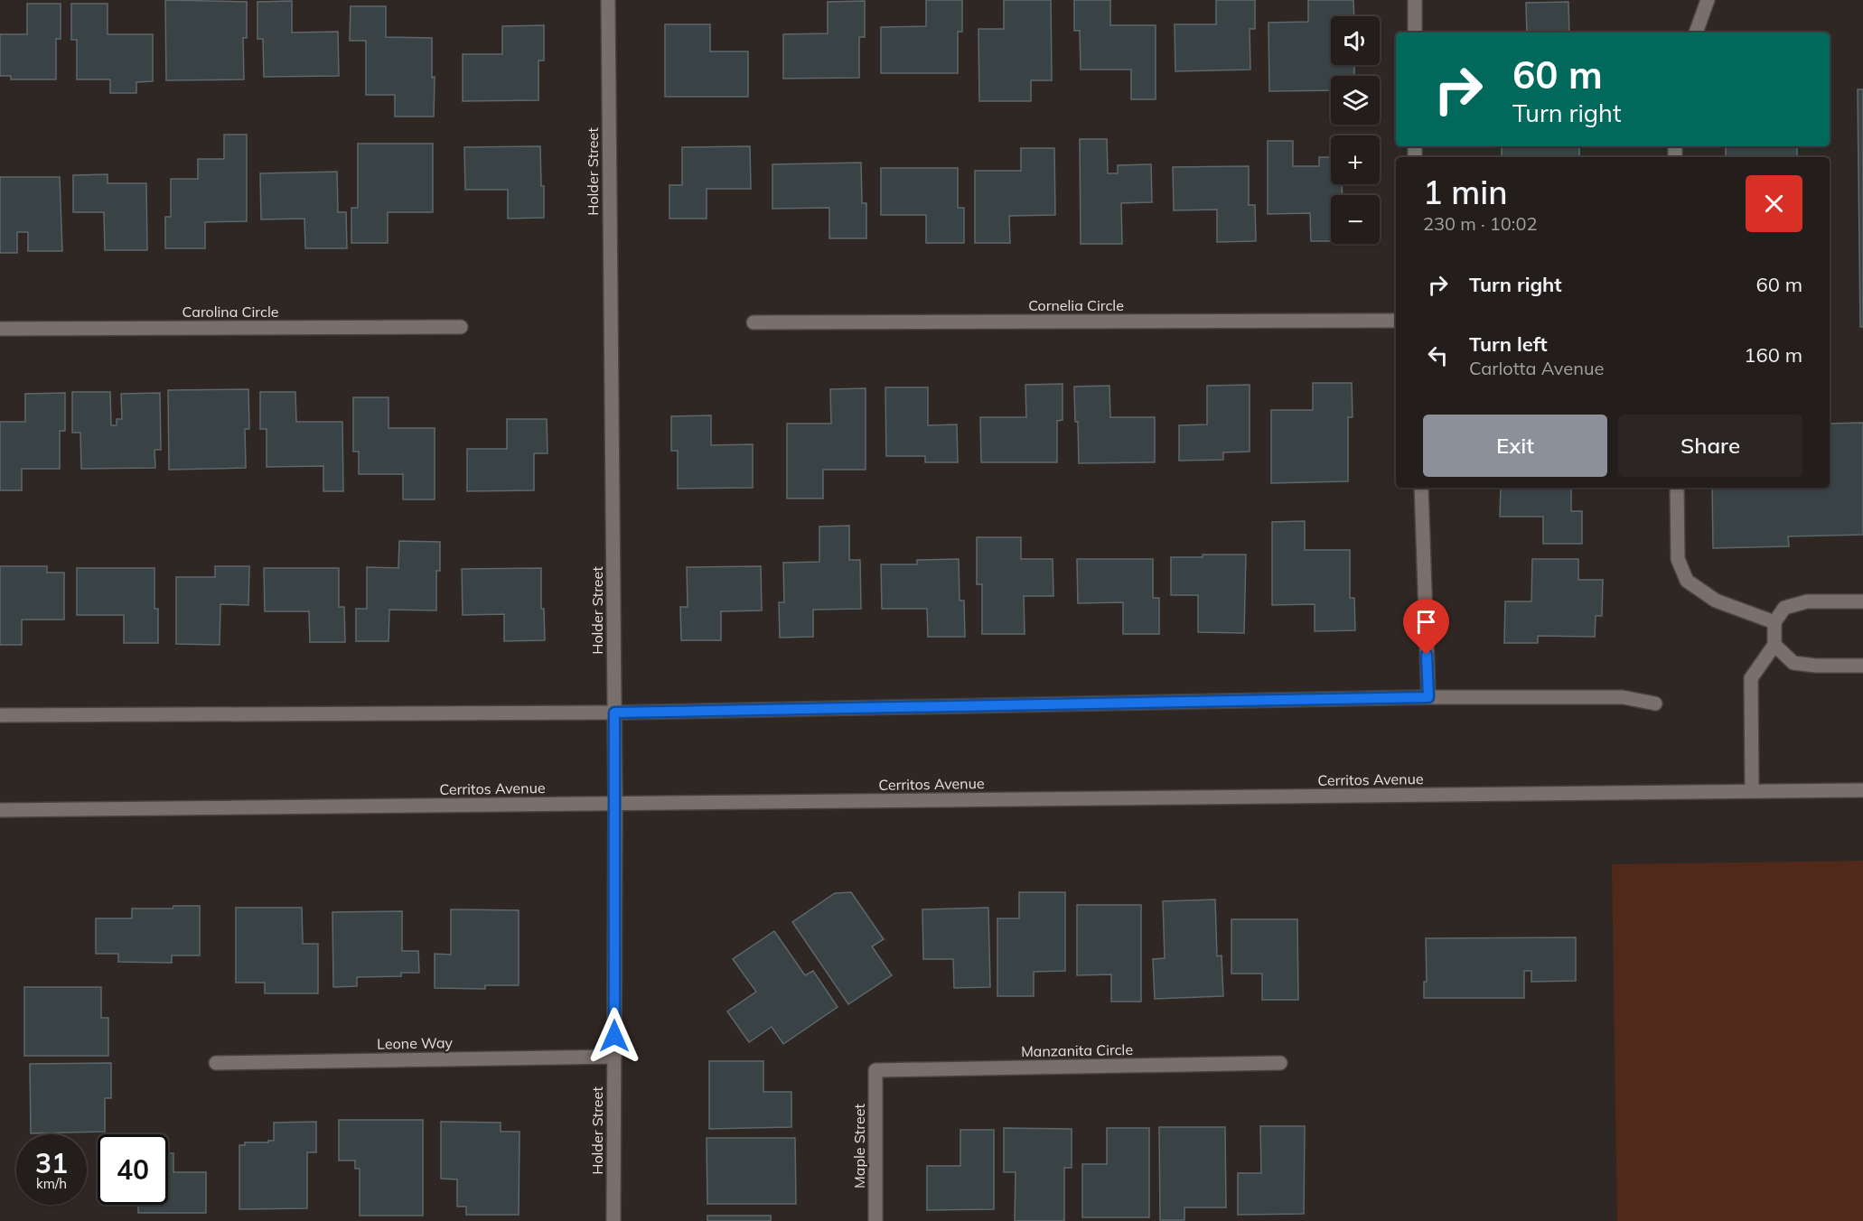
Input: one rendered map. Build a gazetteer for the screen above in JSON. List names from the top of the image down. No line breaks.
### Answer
{"streets":{"street":["Holder Street","Cornelia Circle","Carolina Circle","Cerritos Avenue","Leone Way","Manzanita Circle","Maple Street"]},"crossings":[["Holder Street","Cerritos Avenue"],["Holder Street","Leone Way"],["Manzanita Circle","Maple Street"]],"page":{"map_buttons":["+","−"],"turn":["60 m","Turn right"],"heading":["1 min","230 m · 10:02"],"list":[{"name":"Turn right","value":"60 m"},{"name":"Turn left","note":"Carlotta Avenue","value":"160 m"}],"buttons":["Exit","Share"],"speed":"31 km/h","limit":"40"}}
